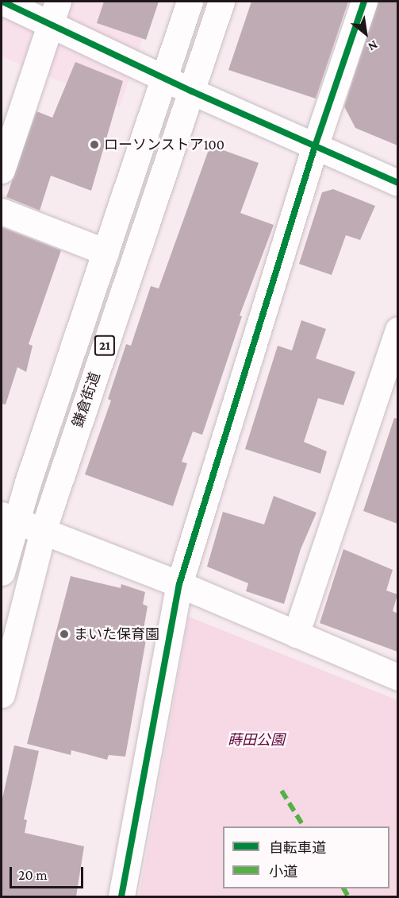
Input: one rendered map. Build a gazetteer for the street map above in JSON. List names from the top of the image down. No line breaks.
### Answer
{"streets":{"street":["21","鎌倉街道"]},"parks":["蒔田公園"],"places":["ローソンストア100","まいた保育園"],"legend":["自転車道","小道"],"scale_bar":"20 m","north":"bottom right"}
